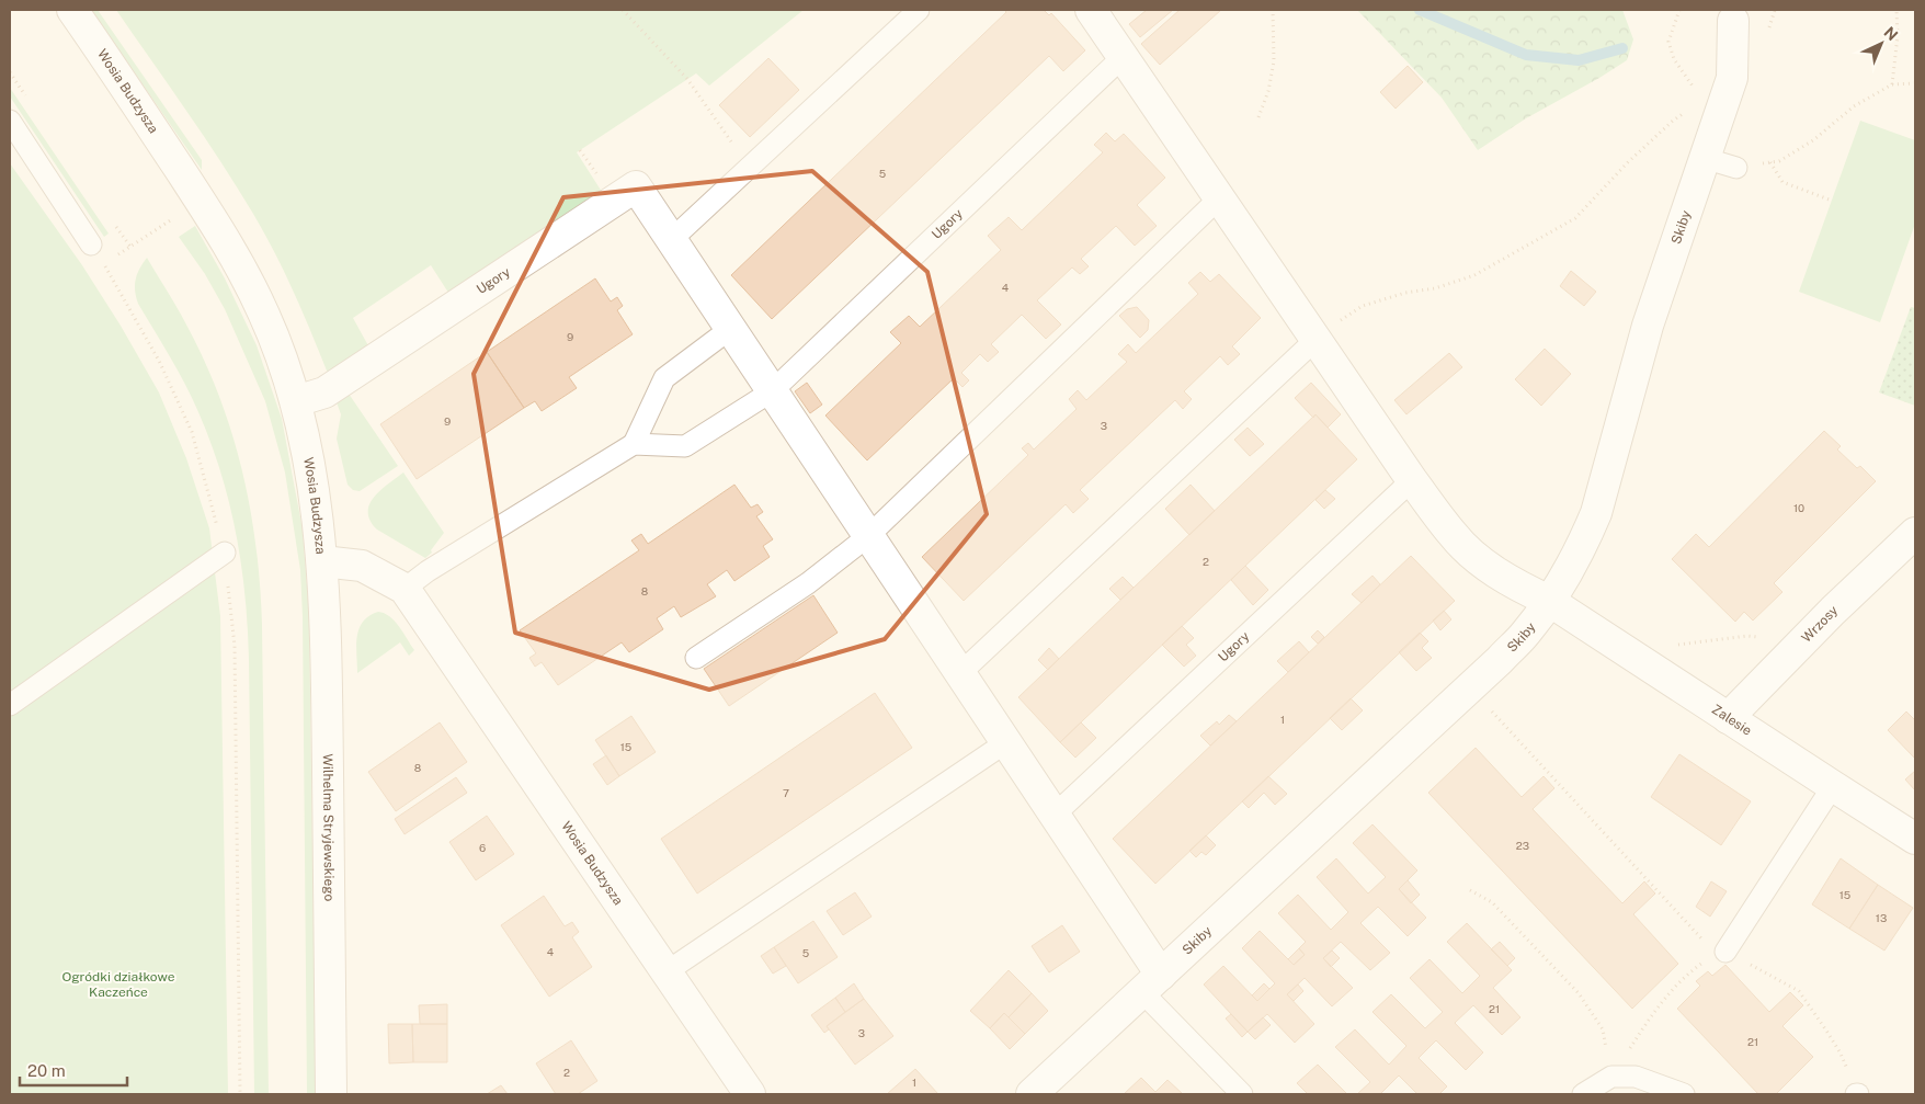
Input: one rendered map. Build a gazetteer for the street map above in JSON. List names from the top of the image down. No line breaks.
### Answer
{"streets":{"street":["Wosia Budzysza","Ugory","Skiby","Wrzosy","Zalesie","Wilhelma Stryjewskiego"]},"crossings":[["Wosia Budzysza","Ugory"],["Wosia Budzysza","Wilhelma Stryjewskiego"],["Ugory","Skiby"],["Skiby","Zalesie"],["Wrzosy","Zalesie"]],"parks":["Ogródki działkowe Kaczeńce"],"house_numbers":["5","4","9","9","3","10","2","8","1","15","8","7","23","6","15","13","4","5","21","3","21","2","1"],"scale_bar":"20 m","north":"top right"}
